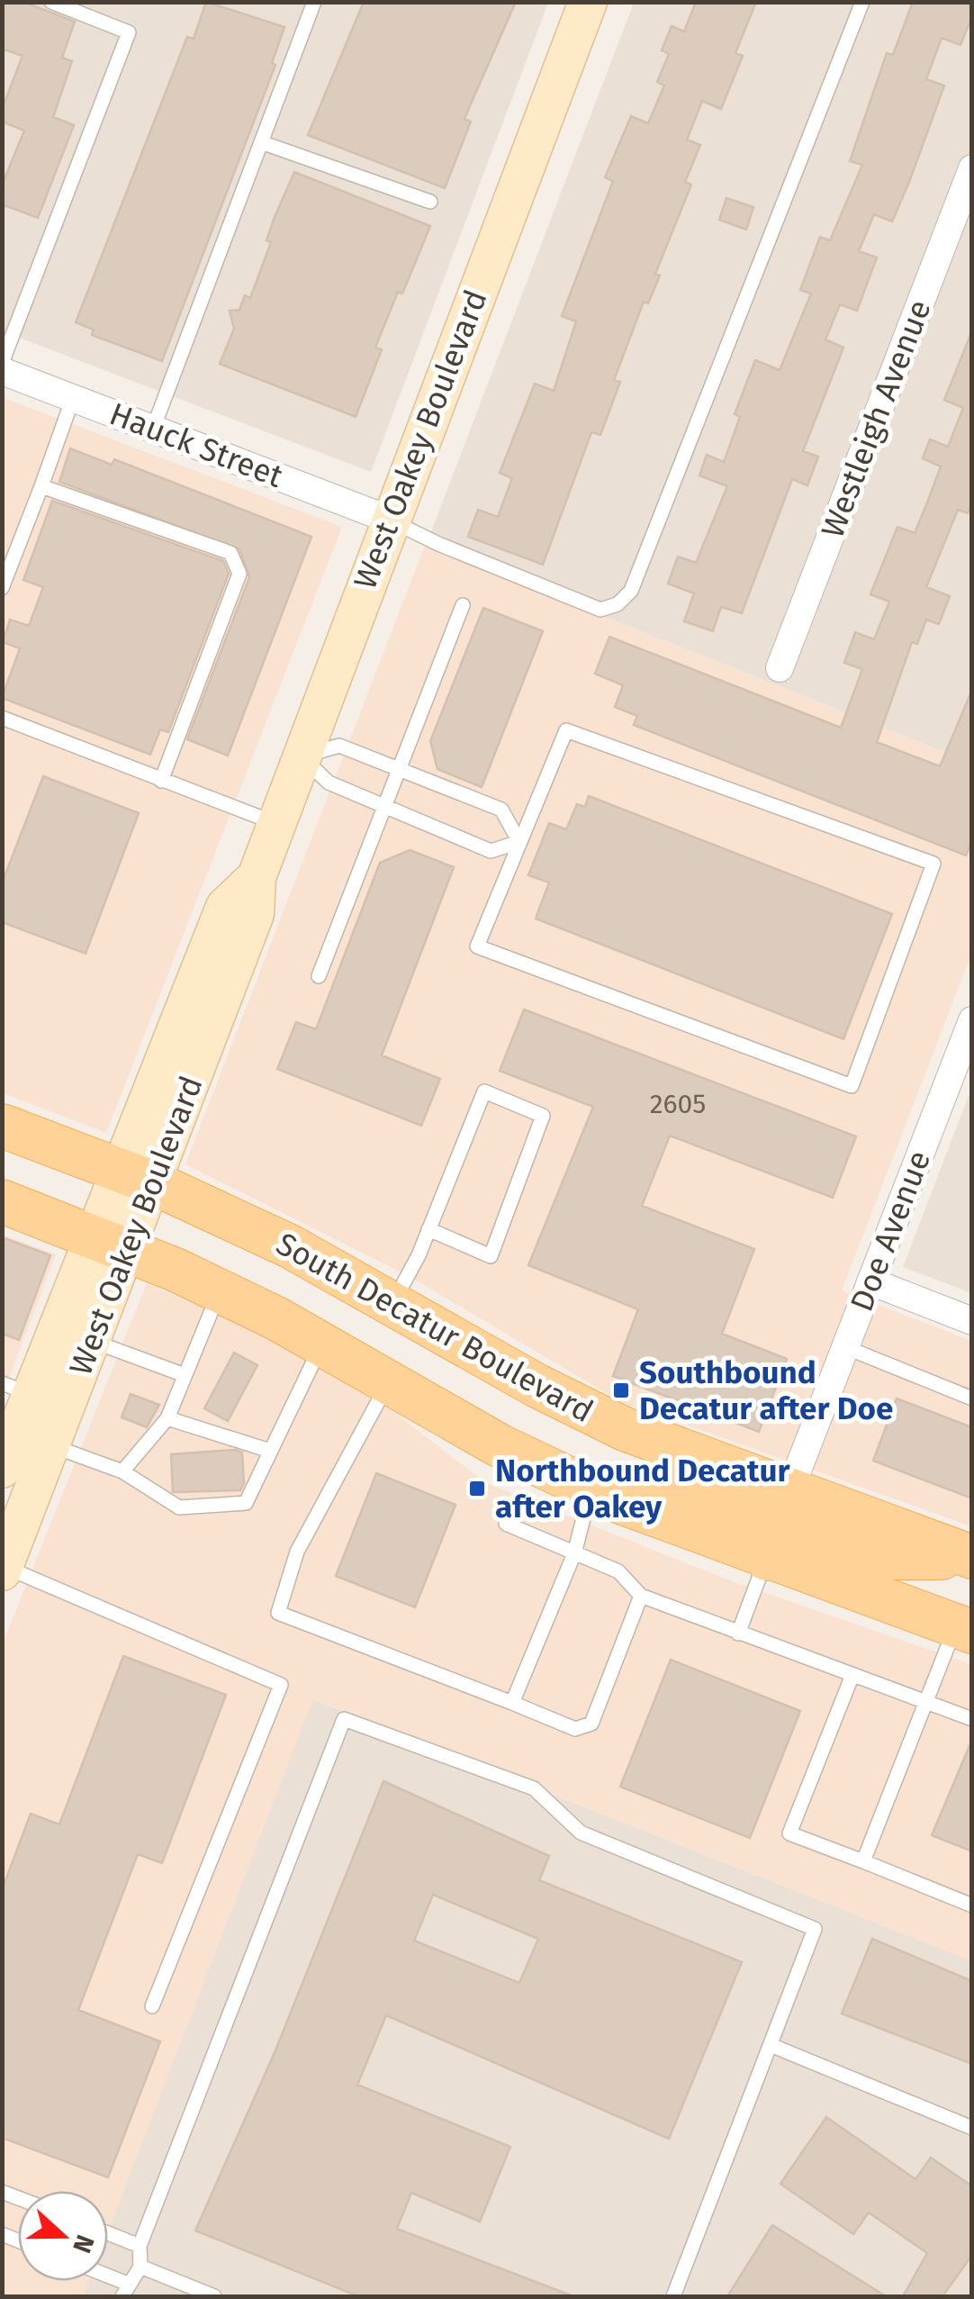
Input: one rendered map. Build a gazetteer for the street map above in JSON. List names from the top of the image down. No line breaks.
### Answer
{"streets":{"main road":["West Oakey Boulevard","South Decatur Boulevard"],"street":["Westleigh Avenue","Hauck Street","Doe Avenue"]},"crossings":[["West Oakey Boulevard","Hauck Street"],["West Oakey Boulevard","South Decatur Boulevard"],["Doe Avenue","South Decatur Boulevard"]],"places":{"transit":["Southbound Decatur after Doe","Northbound Decatur after Oakey"]},"house_numbers":["2605"],"north":"right"}
